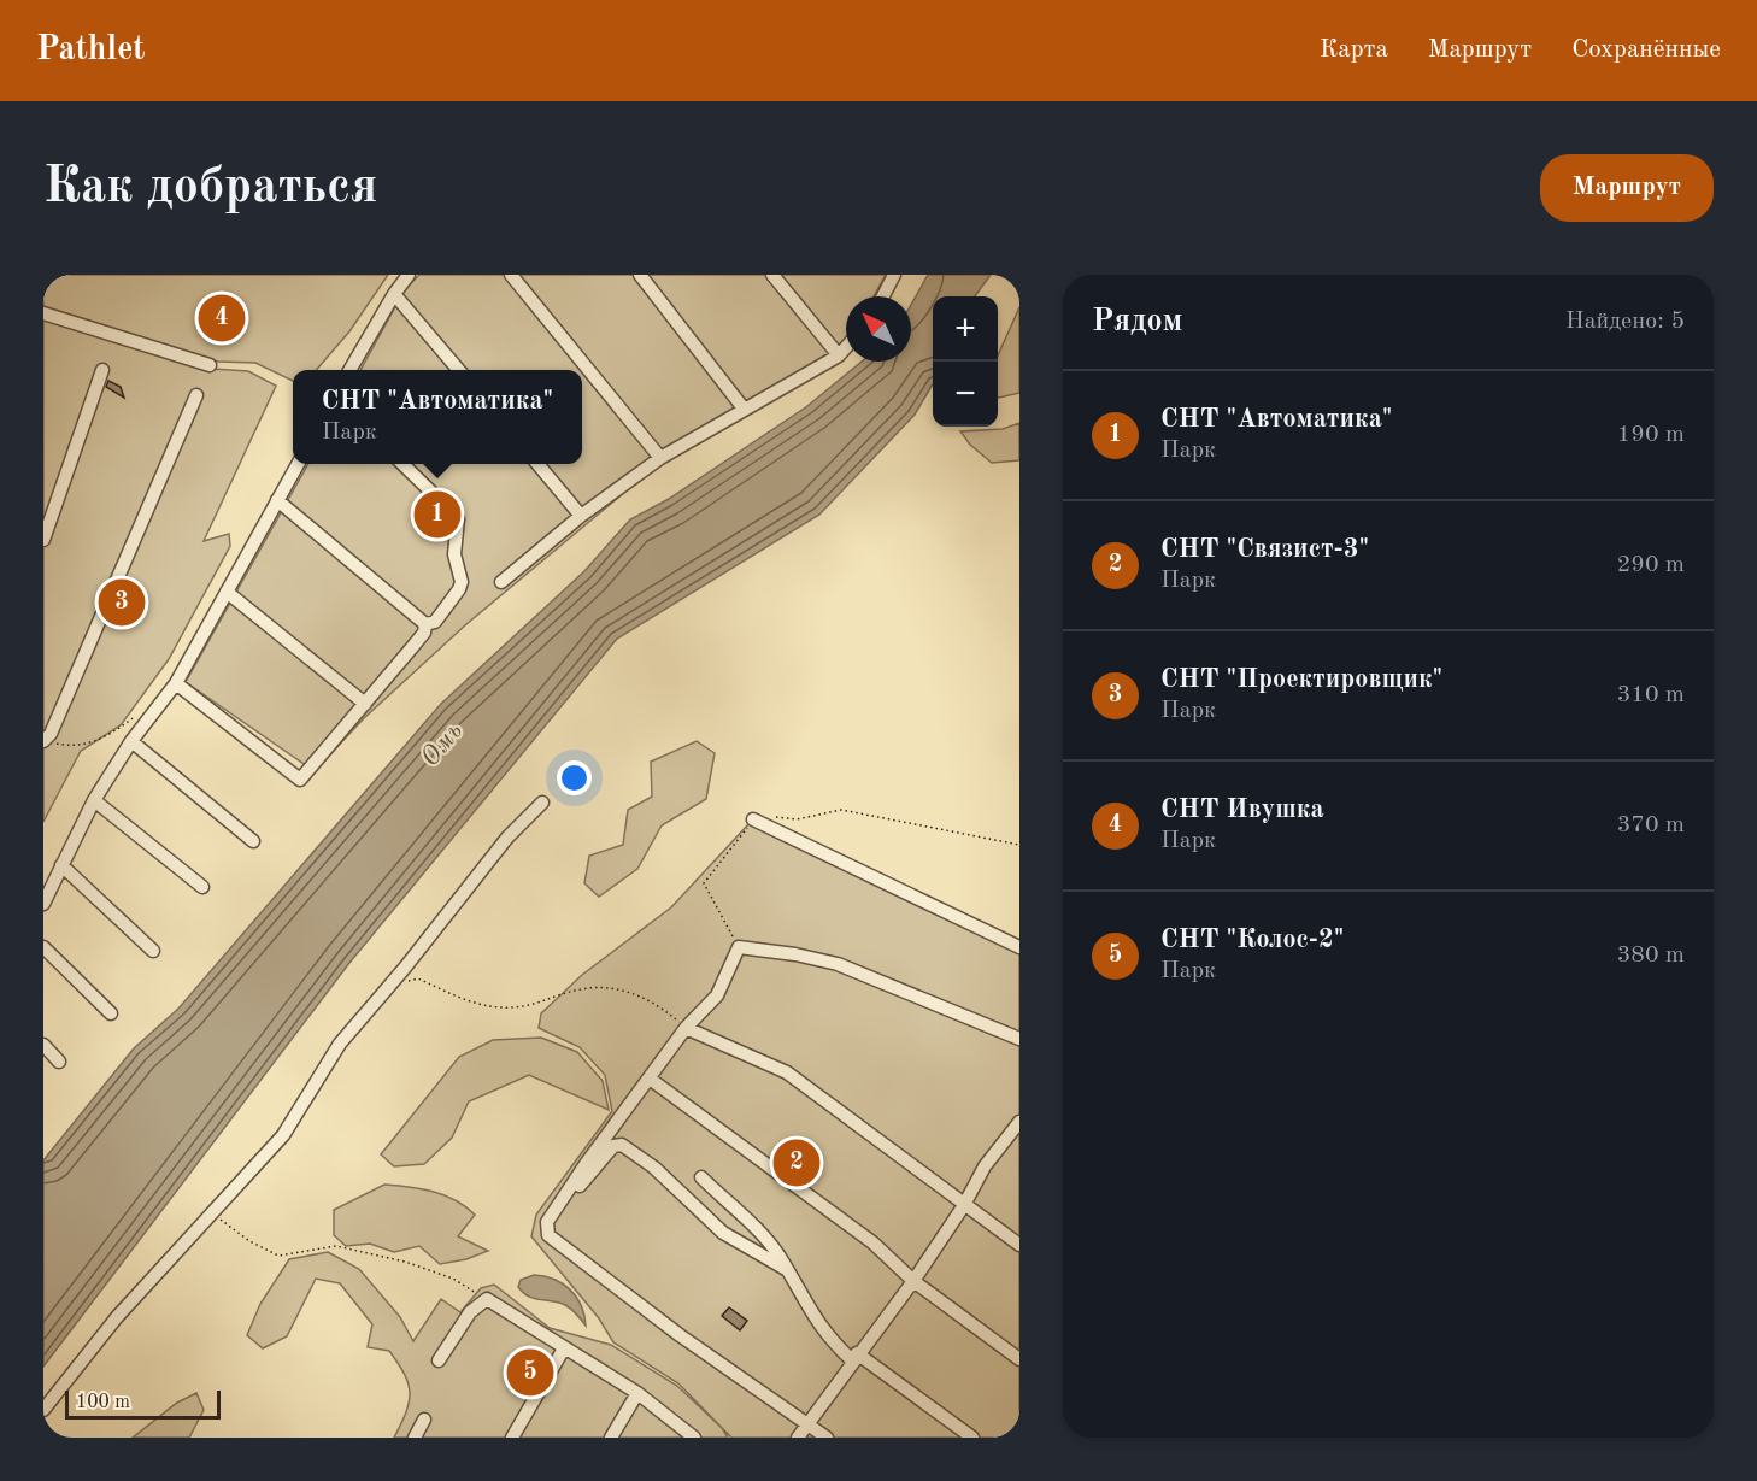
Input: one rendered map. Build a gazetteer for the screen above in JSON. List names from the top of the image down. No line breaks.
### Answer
{"water":["Омь"],"scale_bar":"100 m","north":"top left","page":{"header":"Pathlet","nav":["Карта","Маршрут","Сохранённые"],"buttons":"Маршрут","title":"Как добраться","heading":["Рядом","Найдено: 5"],"pins":["4","1","3","2","5"],"map_buttons":["+","−"],"list":[{"mark":"1","name":"СНТ \"Автоматика\"","note":"Парк","value":"190 m"},{"mark":"2","name":"СНТ \"Связист-3\"","note":"Парк","value":"290 m"},{"mark":"3","name":"СНТ \"Проектировщик\"","note":"Парк","value":"310 m"},{"mark":"4","name":"СНТ Ивушка","note":"Парк","value":"370 m"},{"mark":"5","name":"СНТ \"Колос-2\"","note":"Парк","value":"380 m"}],"popup":["СНТ \"Автоматика\"","Парк"],"scale":"100 m"}}
